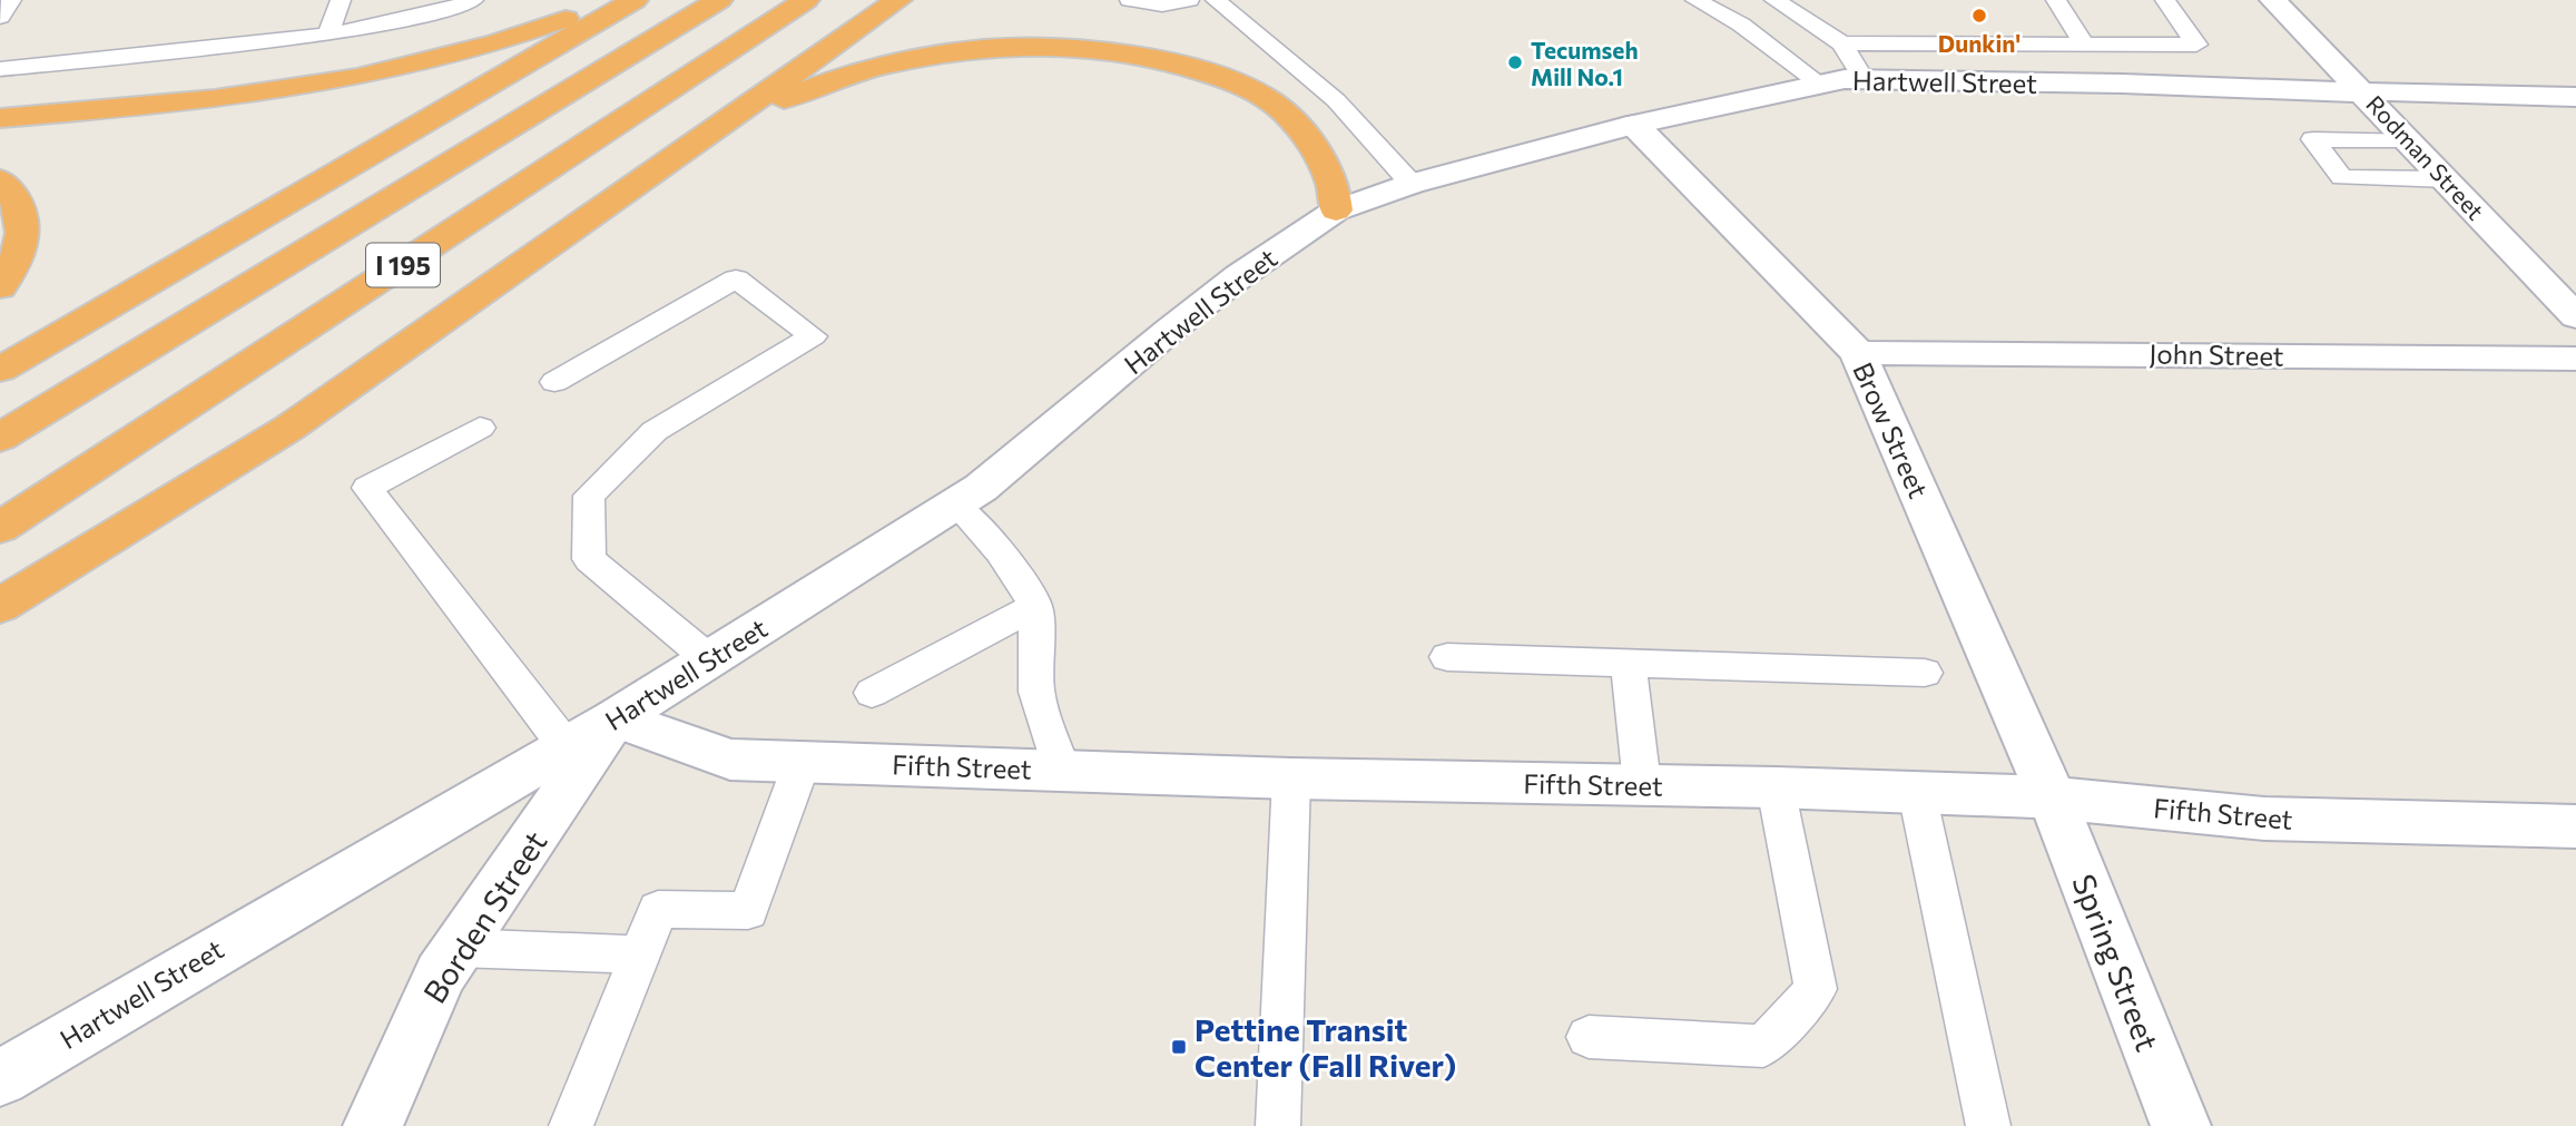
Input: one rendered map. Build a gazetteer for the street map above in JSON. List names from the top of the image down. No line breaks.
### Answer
{"streets":{"highway":["I 195"],"main road":["Hartwell Street","Rodman Street","John Street","Brow Street","Fifth Street","Borden Street","Spring Street"]},"crossings":[["Hartwell Street","Rodman Street"],["Hartwell Street","Brow Street"],["Hartwell Street","Fifth Street"],["Hartwell Street","Borden Street"],["John Street","Brow Street"],["Brow Street","Fifth Street"],["Brow Street","Spring Street"],["Fifth Street","Borden Street"],["Fifth Street","Spring Street"]],"places":{"other":["Dunkin'","Tecumseh Mill No.1"],"transit":["Pettine Transit Center (Fall River)"]}}
